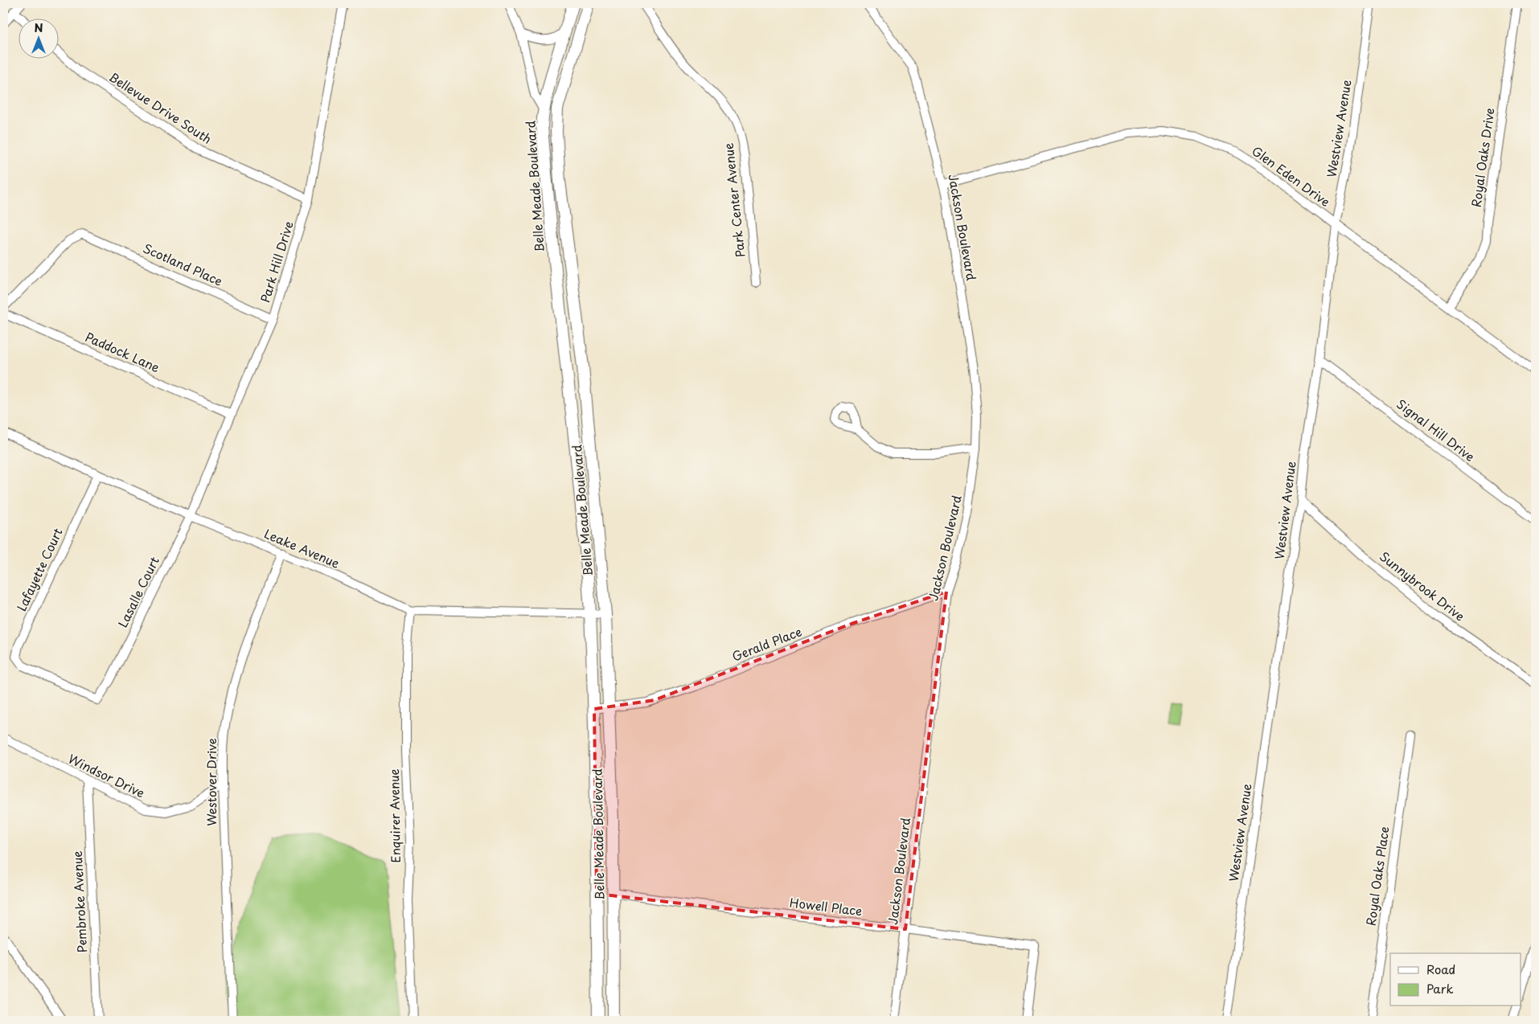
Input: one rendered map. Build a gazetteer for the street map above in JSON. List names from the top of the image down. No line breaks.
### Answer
{"streets":{"main road":["Belle Meade Boulevard"],"street":["Bellevue Drive South","Westview Avenue","Royal Oaks Drive","Glen Eden Drive","Park Center Avenue","Jackson Boulevard","Park Hill Drive","Scotland Place","Paddock Lane","Signal Hill Drive","Leake Avenue","Lafayette Court","Sunnybrook Drive","Lasalle Court","Gerald Place","Windsor Drive","Westover Drive","Enquirer Avenue","Royal Oaks Place","Pembroke Avenue","Howell Place"]},"crossings":[["Bellevue Drive South","Park Hill Drive"],["Westview Avenue","Glen Eden Drive"],["Westview Avenue","Signal Hill Drive"],["Westview Avenue","Sunnybrook Drive"],["Royal Oaks Drive","Glen Eden Drive"],["Glen Eden Drive","Jackson Boulevard"],["Belle Meade Boulevard","Leake Avenue"],["Belle Meade Boulevard","Gerald Place"],["Belle Meade Boulevard","Howell Place"],["Jackson Boulevard","Gerald Place"],["Jackson Boulevard","Howell Place"],["Park Hill Drive","Scotland Place"],["Park Hill Drive","Paddock Lane"],["Park Hill Drive","Leake Avenue"],["Park Hill Drive","Lasalle Court"],["Leake Avenue","Lafayette Court"],["Leake Avenue","Lasalle Court"],["Leake Avenue","Westover Drive"],["Leake Avenue","Enquirer Avenue"],["Lafayette Court","Lasalle Court"],["Windsor Drive","Westover Drive"],["Windsor Drive","Pembroke Avenue"]],"legend":["Road","Park"],"north":"top"}
